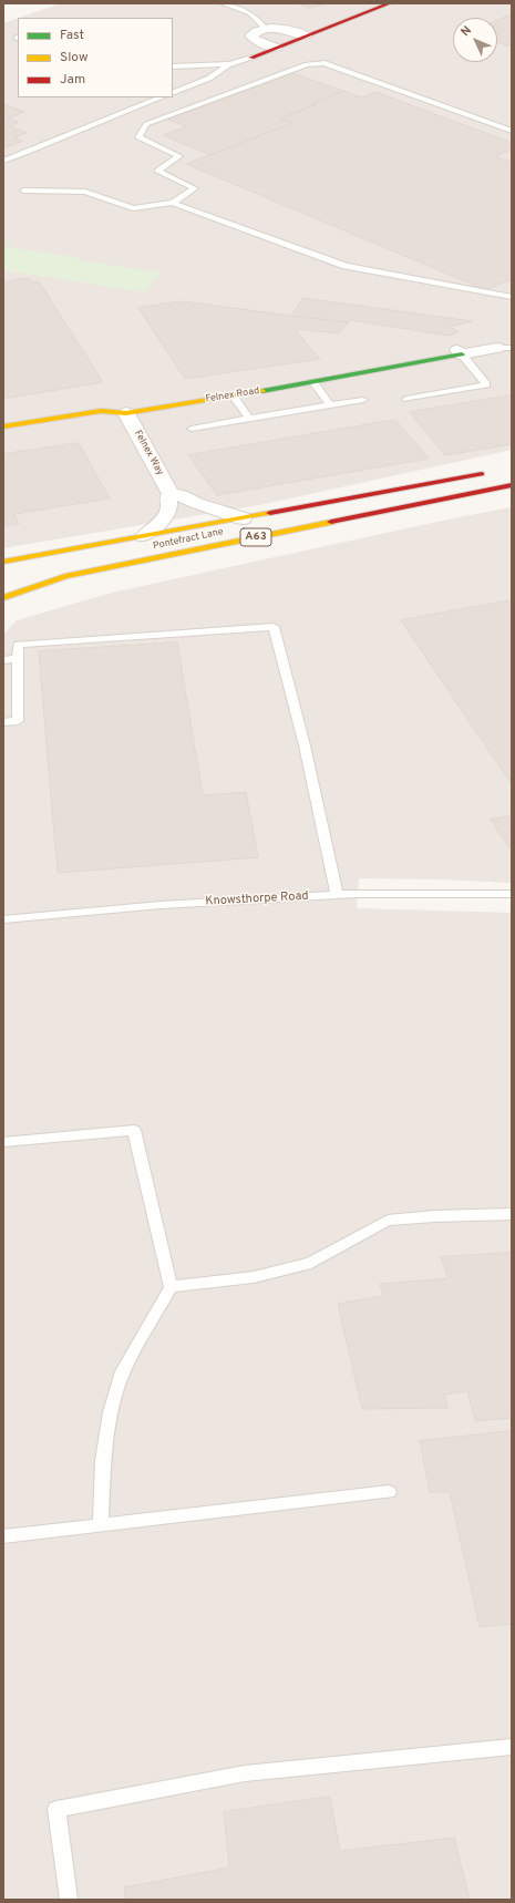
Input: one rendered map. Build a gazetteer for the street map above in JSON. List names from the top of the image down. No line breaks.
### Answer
{"streets":{"main road":["Felnex Road","A63","Pontefract Lane"],"street":["Felnex Way"],"lane":["Knowsthorpe Road"]},"crossings":[["Felnex Road","Felnex Way"]],"legend":["Fast","Slow","Jam"],"north":"top left"}
